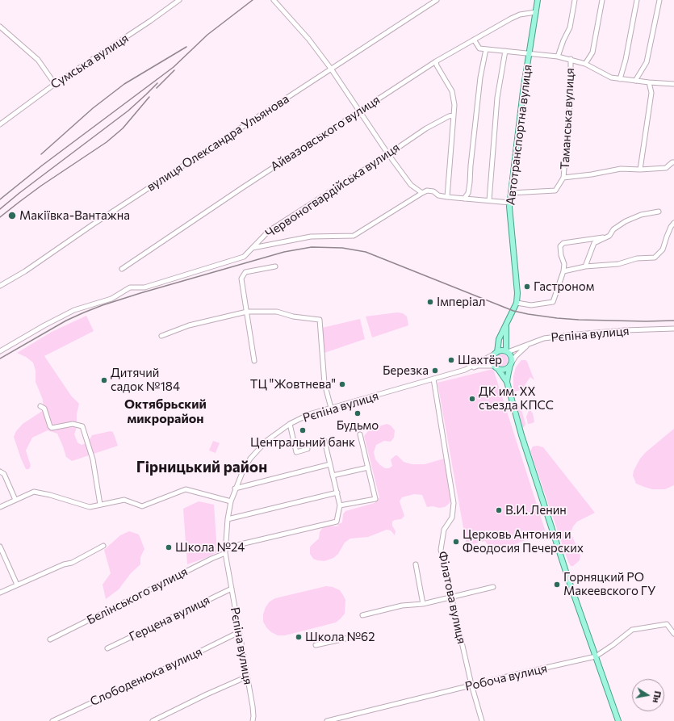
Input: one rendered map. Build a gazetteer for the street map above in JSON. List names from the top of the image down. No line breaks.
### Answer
{"streets":{"main road":["Автотранспортна вулиця"],"street":["Сумська вулиця","Таманська вулиця","Айвазовського вулиця","вулиця Олександра Ульянова","Червоногвардійська вулиця","Рєпіна вулиця","Белінського вулиця","Філатова вулиця","Герцена вулиця","Слободенюка вулиця","Робоча вулиця"]},"crossings":[["Айвазовського вулиця","Автотранспортна вулиця"],["Автотранспортна вулиця","Рєпіна вулиця"],["Рєпіна вулиця","Белінського вулиця"],["Рєпіна вулиця","Філатова вулиця"],["Рєпіна вулиця","Герцена вулиця"],["Рєпіна вулиця","Слободенюка вулиця"],["Філатова вулиця","Робоча вулиця"]],"districts":["Октябрьский микрорайон","Гірницький район"],"places":["Макіївка-Вантажна","Гастроном","Імперіал","Шахтёр","Березка","Дитячий садок №184","ТЦ \"Жовтнева\"","ДК им. XX съезда КПСС","Будьмо","Центральний банк","В.И. Ленин","Церковь Антония и Феодосия Печерских","Школа №24","Горняцкий РО Макеевского ГУ","Школа №62"],"north":"right"}
